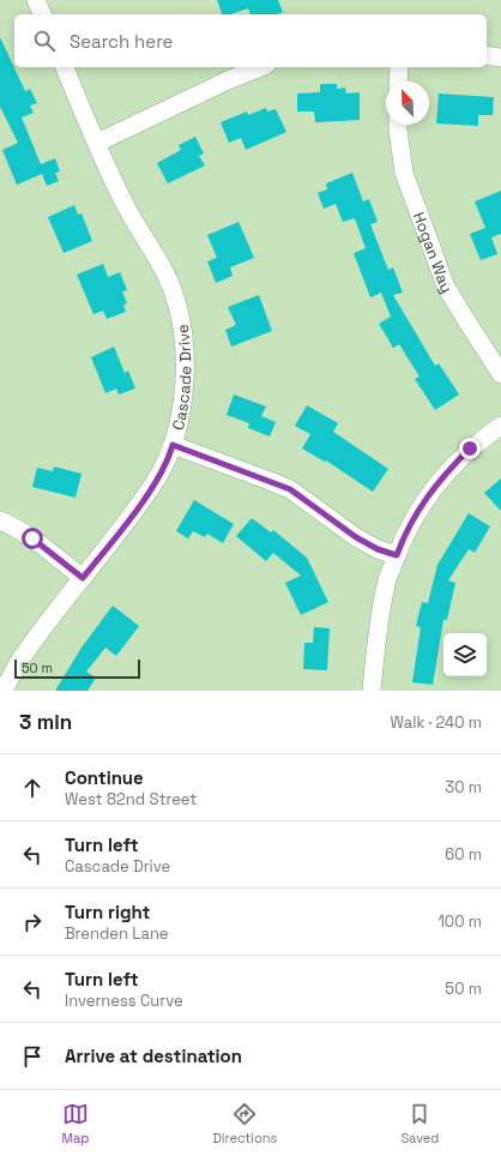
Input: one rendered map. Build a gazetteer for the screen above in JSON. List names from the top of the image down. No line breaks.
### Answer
{"streets":{"street":["Hogan Way","Cascade Drive"]},"scale_bar":"50 m","north":"top left","page":{"search":"Search here","scale":"50 m","heading":["3 min","Walk · 240 m"],"list":[["Continue","West 82nd Street","30 m"],["Turn left","Cascade Drive","60 m"],["Turn right","Brenden Lane","100 m"],["Turn left","Inverness Curve","50 m"],"Arrive at destination"],"nav":["Map","Directions","Saved"]}}
